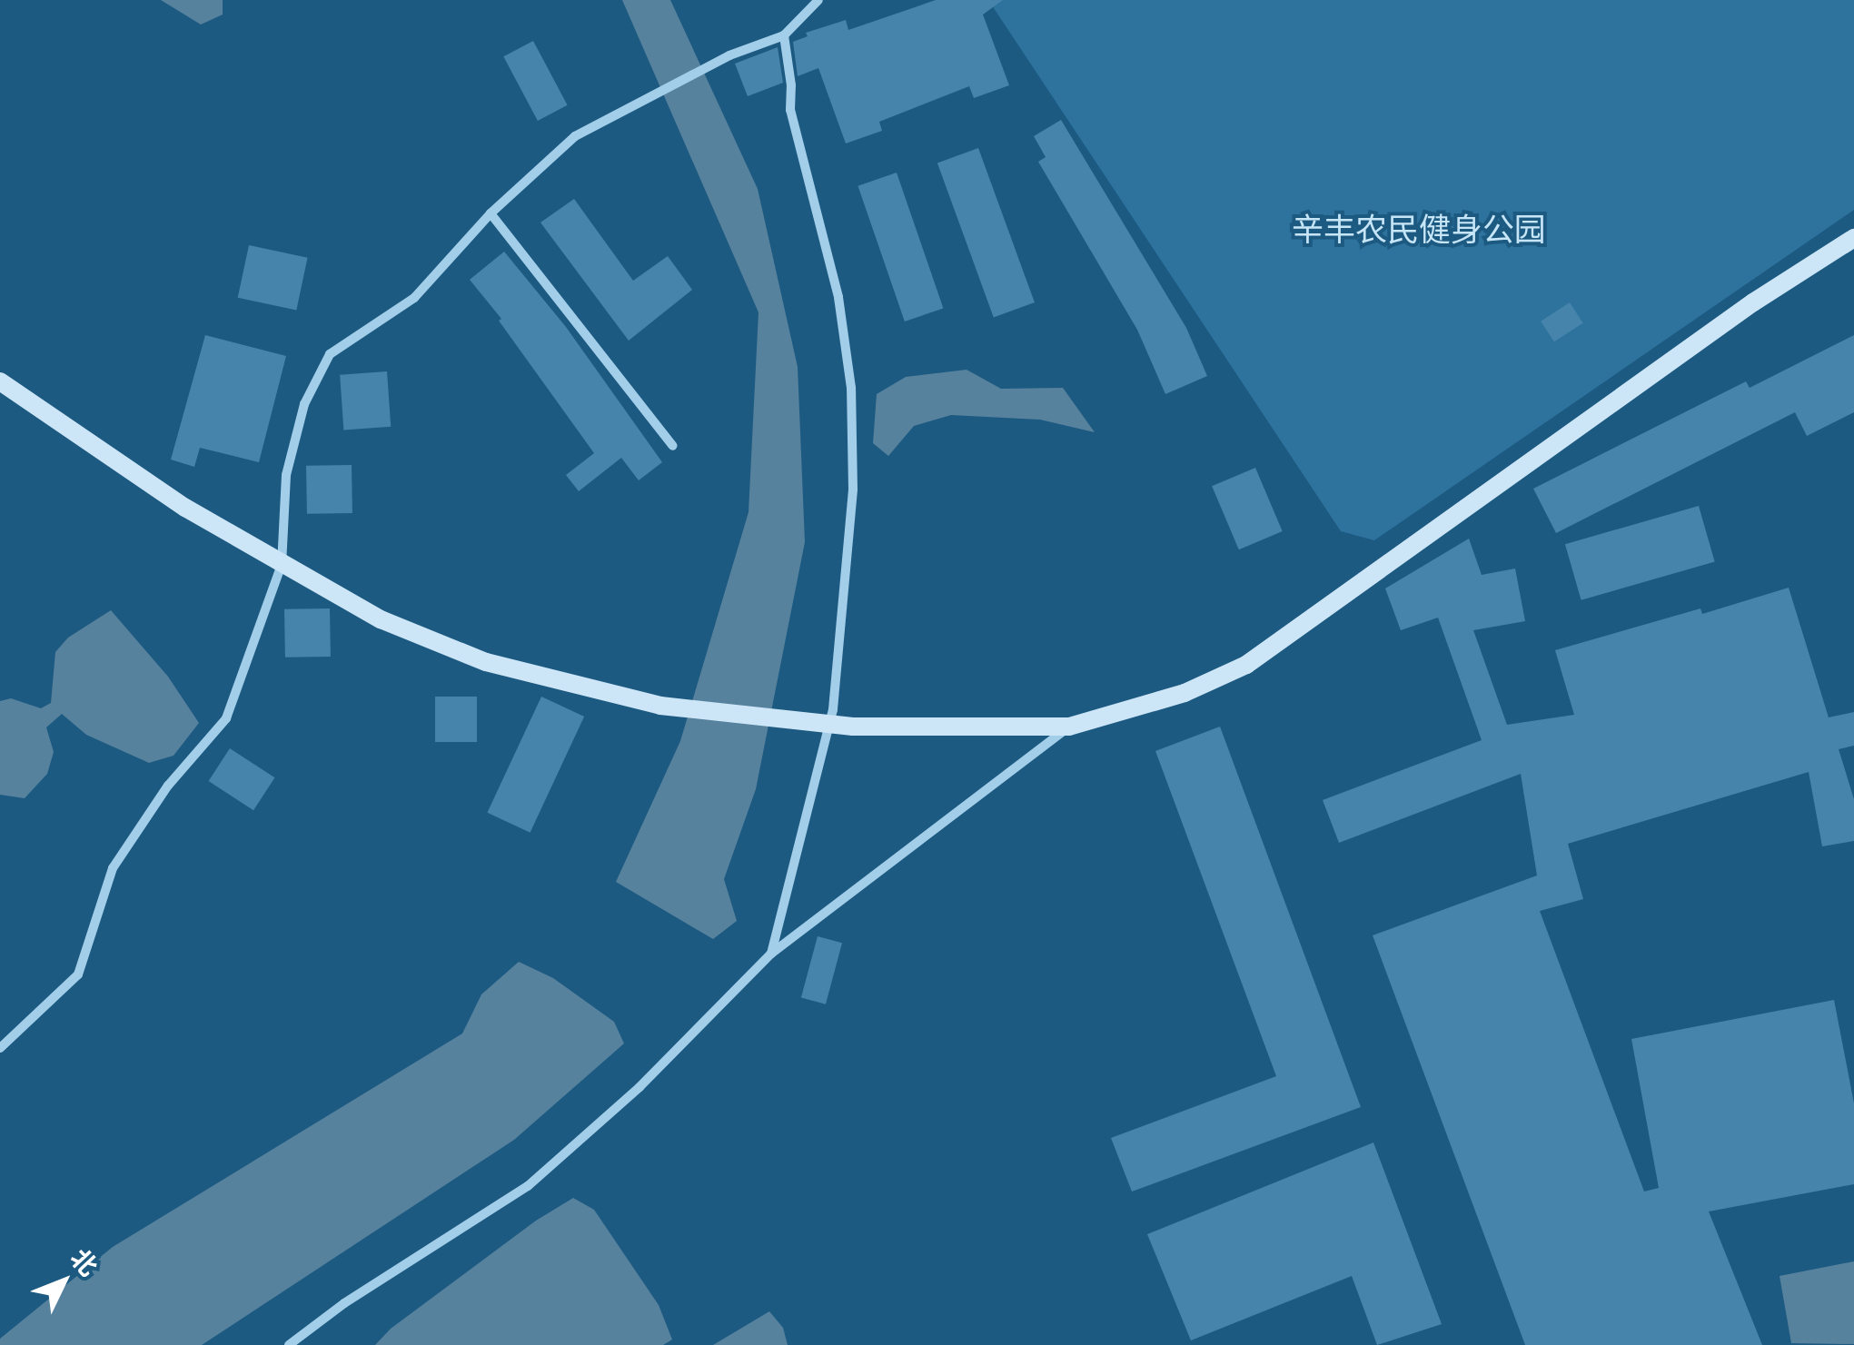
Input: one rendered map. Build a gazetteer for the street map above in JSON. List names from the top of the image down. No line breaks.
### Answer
{"parks":["辛丰农民健身公园"],"north":"top right"}
